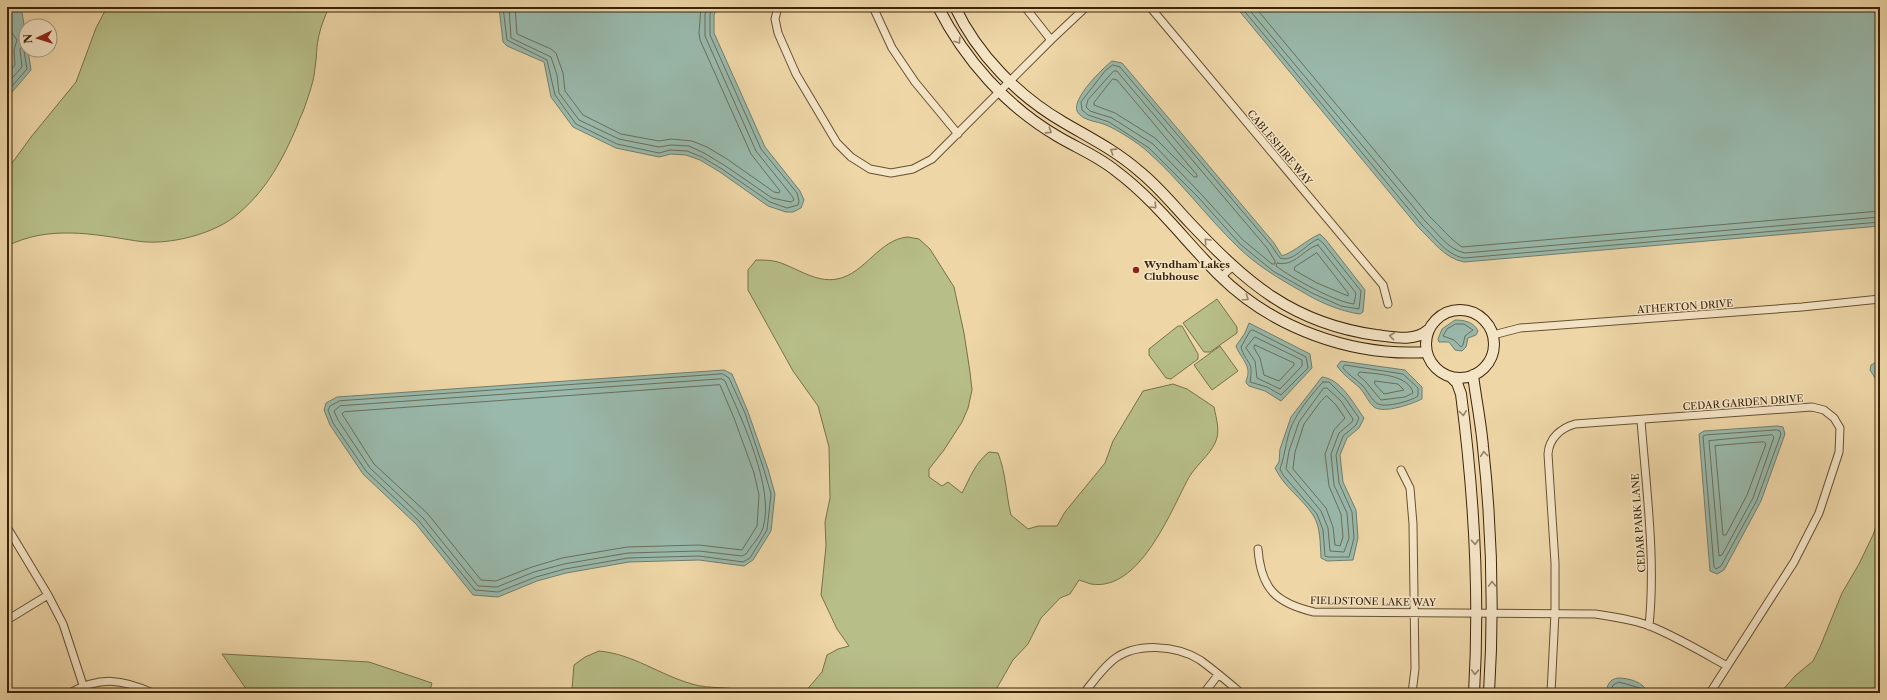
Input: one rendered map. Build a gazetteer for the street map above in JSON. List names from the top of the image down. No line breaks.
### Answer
{"streets":{"street":["CABLESHIRE WAY","ATHERTON DRIVE","CEDAR GARDEN DRIVE","CEDAR PARK LANE","FIELDSTONE LAKE WAY"]},"crossings":[["CEDAR GARDEN DRIVE","CEDAR PARK LANE"],["CEDAR GARDEN DRIVE","FIELDSTONE LAKE WAY"],["CEDAR PARK LANE","FIELDSTONE LAKE WAY"]],"places":["Wyndham Lakes Clubhouse"],"north":"left"}
